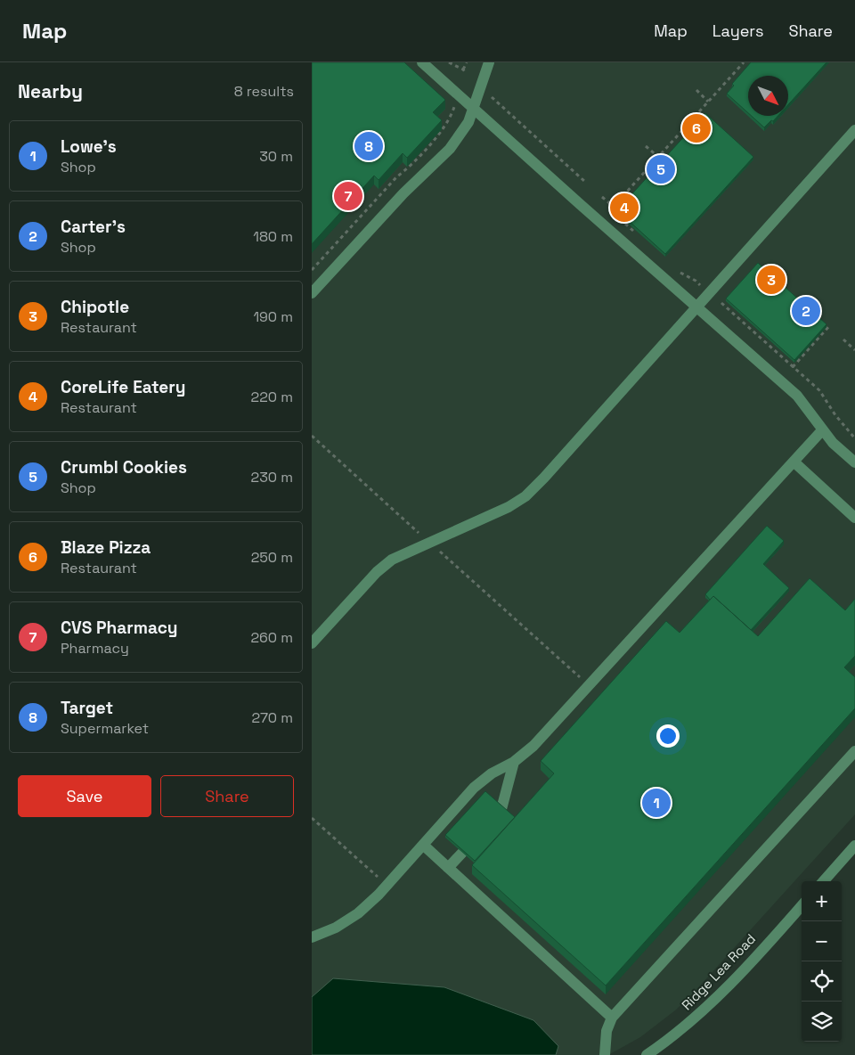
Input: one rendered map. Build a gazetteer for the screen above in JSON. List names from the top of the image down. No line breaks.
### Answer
{"streets":{"street":["Ridge Lea Road"]},"north":"bottom right","page":{"header":"Map","nav":["Map","Layers","Share"],"heading":["Nearby","8 results"],"pins":["6","8","5","7","4","3","2","1"],"list":[{"mark":"1","name":"Lowe's","note":"Shop","value":"30 m"},{"mark":"2","name":"Carter's","note":"Shop","value":"180 m"},{"mark":"3","name":"Chipotle","note":"Restaurant","value":"190 m"},{"mark":"4","name":"CoreLife Eatery","note":"Restaurant","value":"220 m"},{"mark":"5","name":"Crumbl Cookies","note":"Shop","value":"230 m"},{"mark":"6","name":"Blaze Pizza","note":"Restaurant","value":"250 m"},{"mark":"7","name":"CVS Pharmacy","note":"Pharmacy","value":"260 m"},{"mark":"8","name":"Target","note":"Supermarket","value":"270 m"}],"buttons":["Save","Share"],"map_buttons":["+","−"]}}
